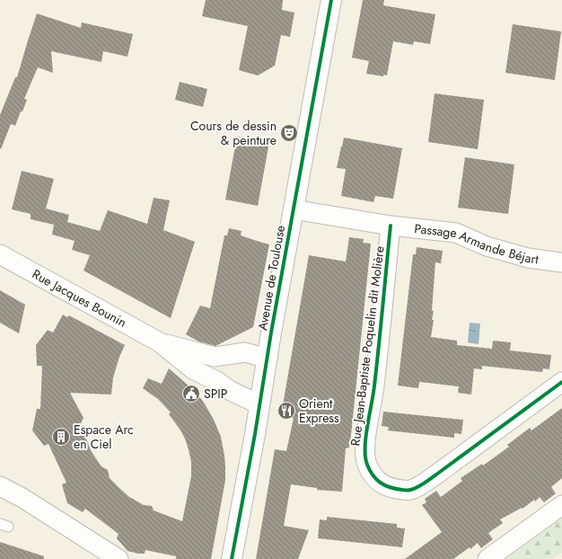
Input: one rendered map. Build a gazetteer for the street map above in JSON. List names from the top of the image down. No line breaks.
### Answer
{"streets":{"main road":["Avenue de Toulouse"],"street":["Passage Armande Béjart","Rue Jacques Bounin","Rue Jean-Baptiste Poquelin dit Molière"]},"crossings":[["Passage Armande Béjart","Rue Jean-Baptiste Poquelin dit Molière"],["Avenue de Toulouse","Rue Jacques Bounin"]],"places":{"theatre":["Cours de dessin & peinture"],"public building":["SPIP"],"restaurant":["Orient Express"],"building":["Espace Arc en Ciel"]}}
